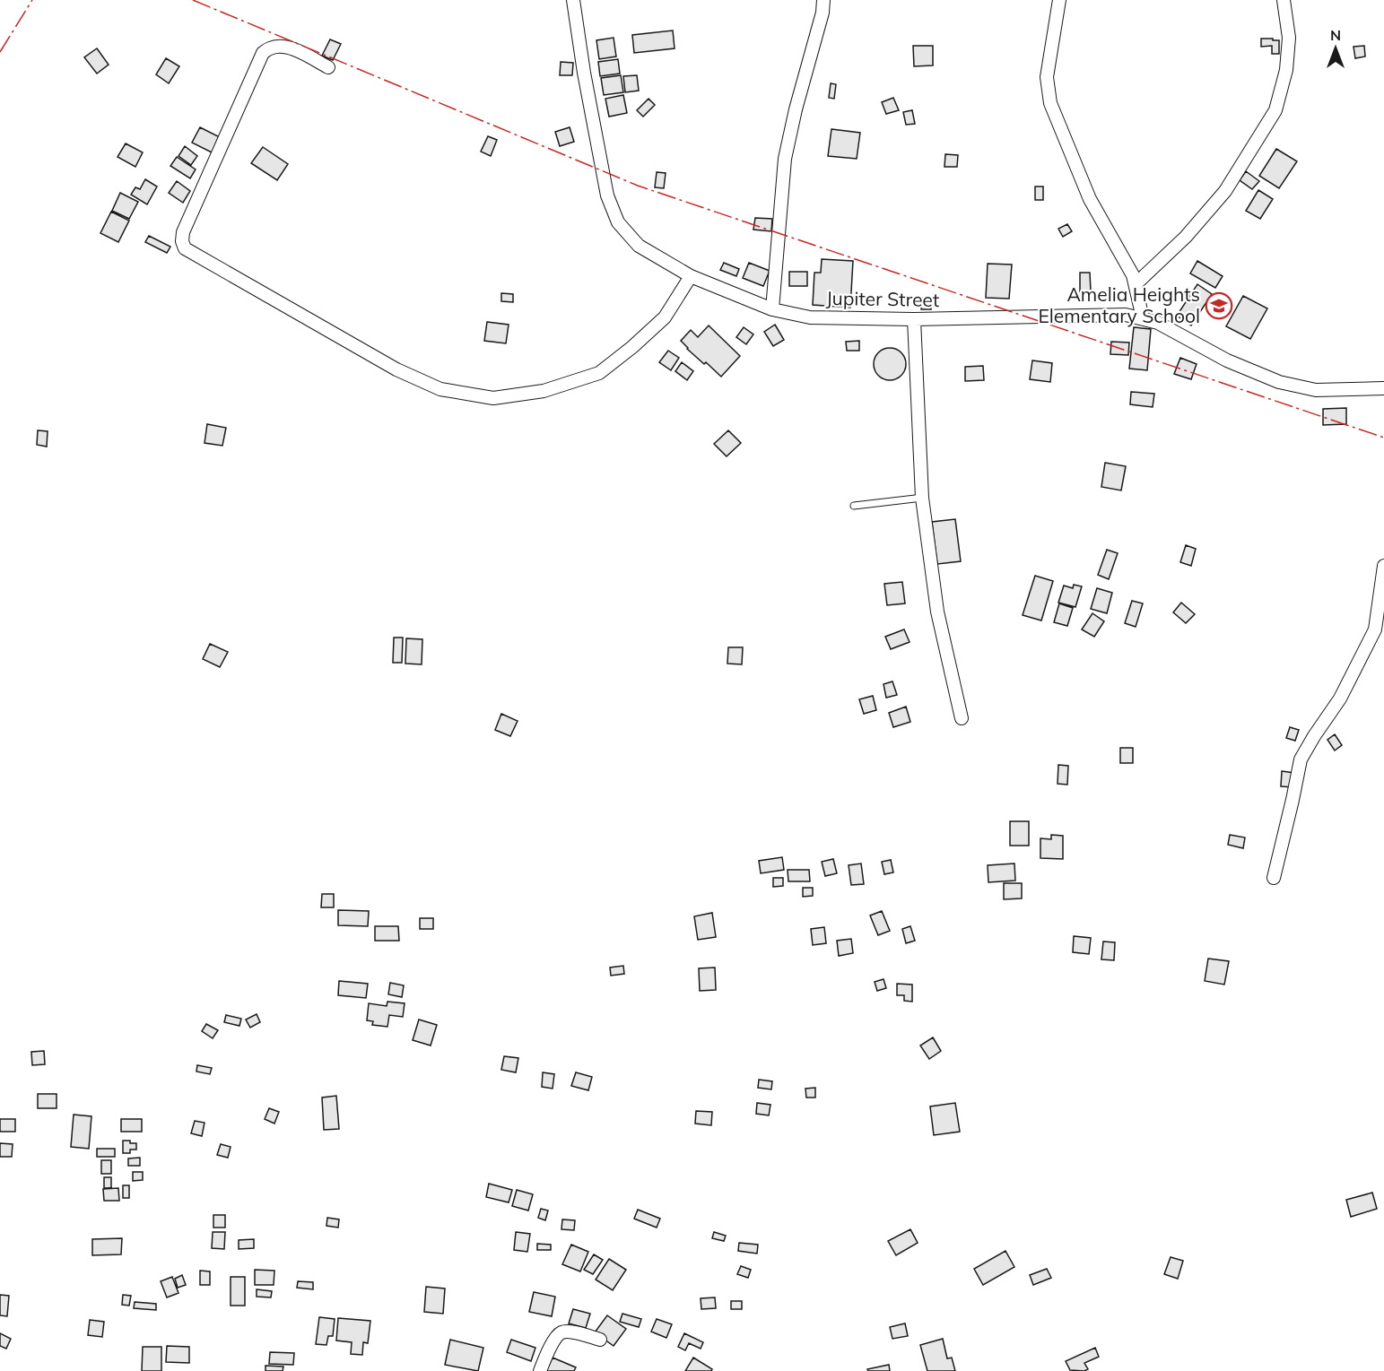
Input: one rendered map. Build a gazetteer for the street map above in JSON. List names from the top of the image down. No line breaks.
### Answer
{"streets":{"street":["Jupiter Street"]},"places":{"school or university":["Amelia Heights Elementary School"]},"north":"top"}
